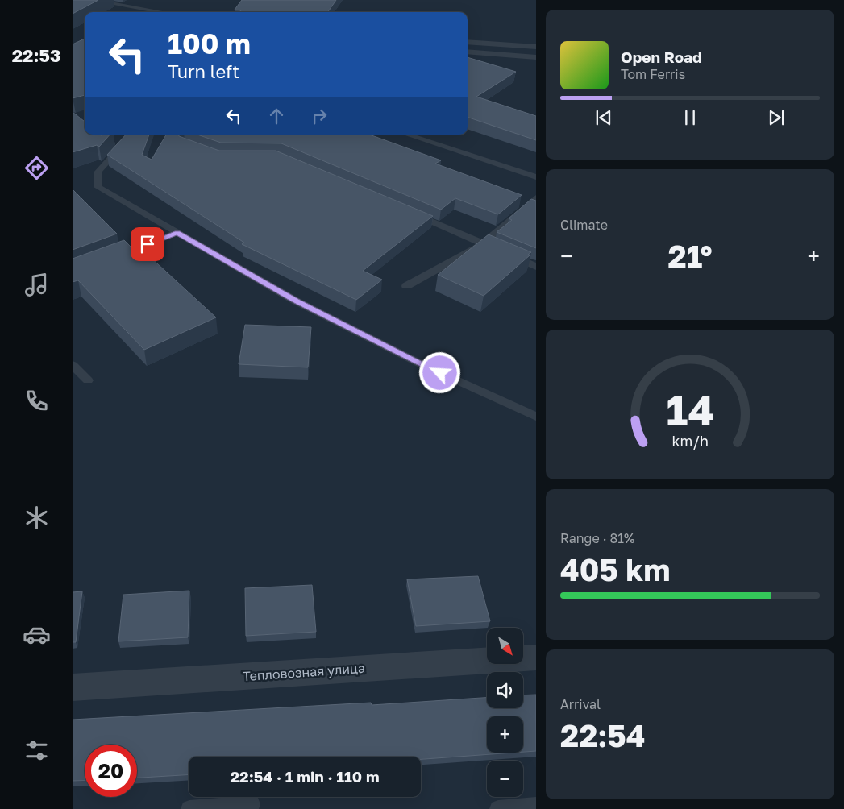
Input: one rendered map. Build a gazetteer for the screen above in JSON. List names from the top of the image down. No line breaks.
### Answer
{"streets":{"street":["Тепловозная улица"]},"north":"bottom right","page":{"tabs":"22:53","turn":["100 m","Turn left"],"song":["Open Road","Tom Ferris"],"tile":["Climate",["Range · 81%","405 km"],["Arrival","22:54"]],"heat":["−","21°","+"],"map_buttons":["+","−"],"limit":"20","trip":"22:54 · 1 min · 110 m","gauge":["14","km/h"]}}
